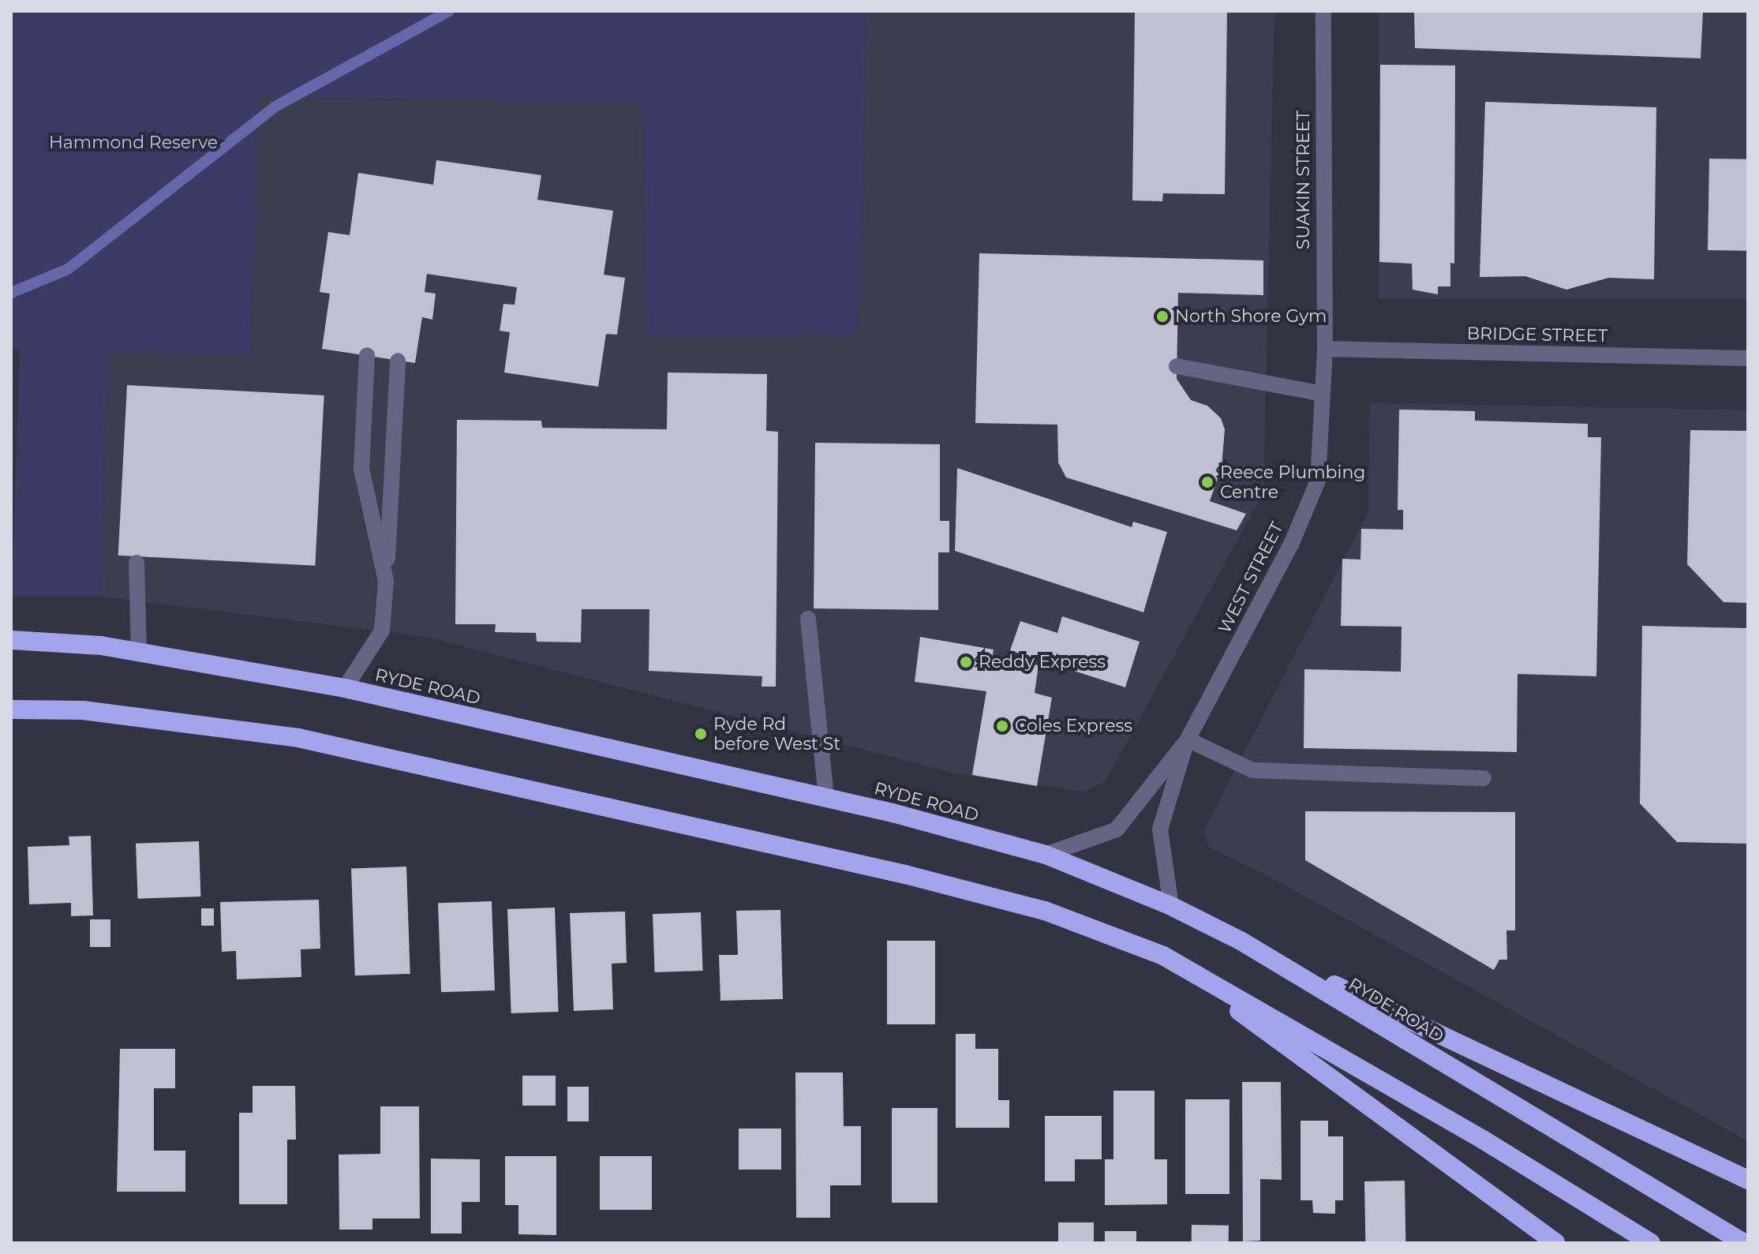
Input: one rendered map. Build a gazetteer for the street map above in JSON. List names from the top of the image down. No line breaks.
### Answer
{"streets":{"highway":["RYDE ROAD"],"street":["SUAKIN STREET","BRIDGE STREET","WEST STREET"]},"crossings":[["SUAKIN STREET","BRIDGE STREET"],["SUAKIN STREET","WEST STREET"],["BRIDGE STREET","WEST STREET"],["WEST STREET","RYDE ROAD"]],"parks":["Hammond Reserve"],"places":["North Shore Gym","Reece Plumbing Centre","Reddy Express","Coles Express","Ryde Rd before West St"]}
